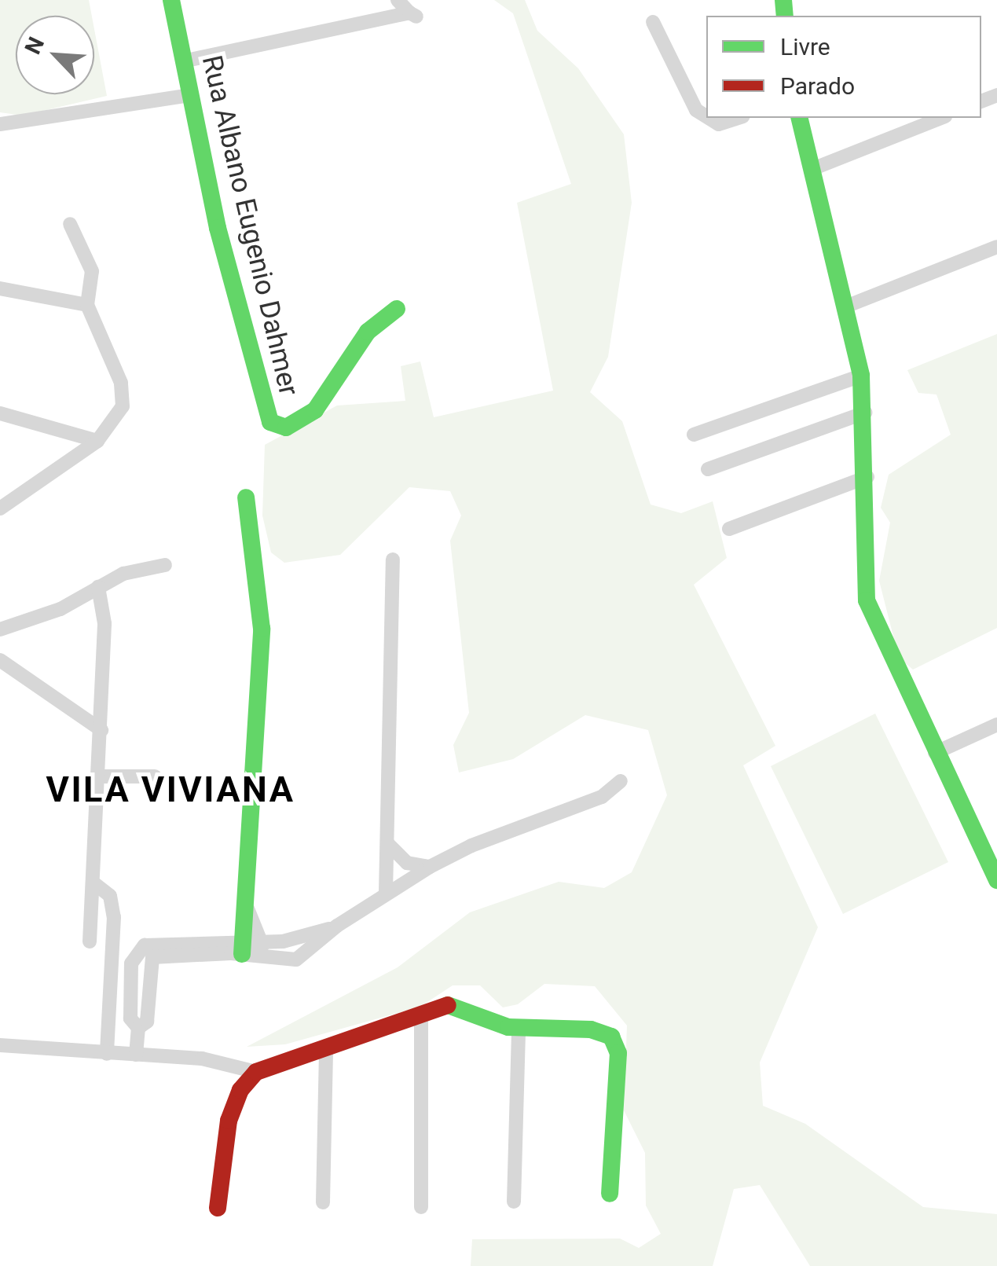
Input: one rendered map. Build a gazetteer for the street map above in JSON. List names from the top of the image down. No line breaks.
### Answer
{"streets":{"street":["Rua Albano Eugenio Dahmer"]},"districts":["VILA VIVIANA"],"legend":["Livre","Parado"],"north":"top left"}
